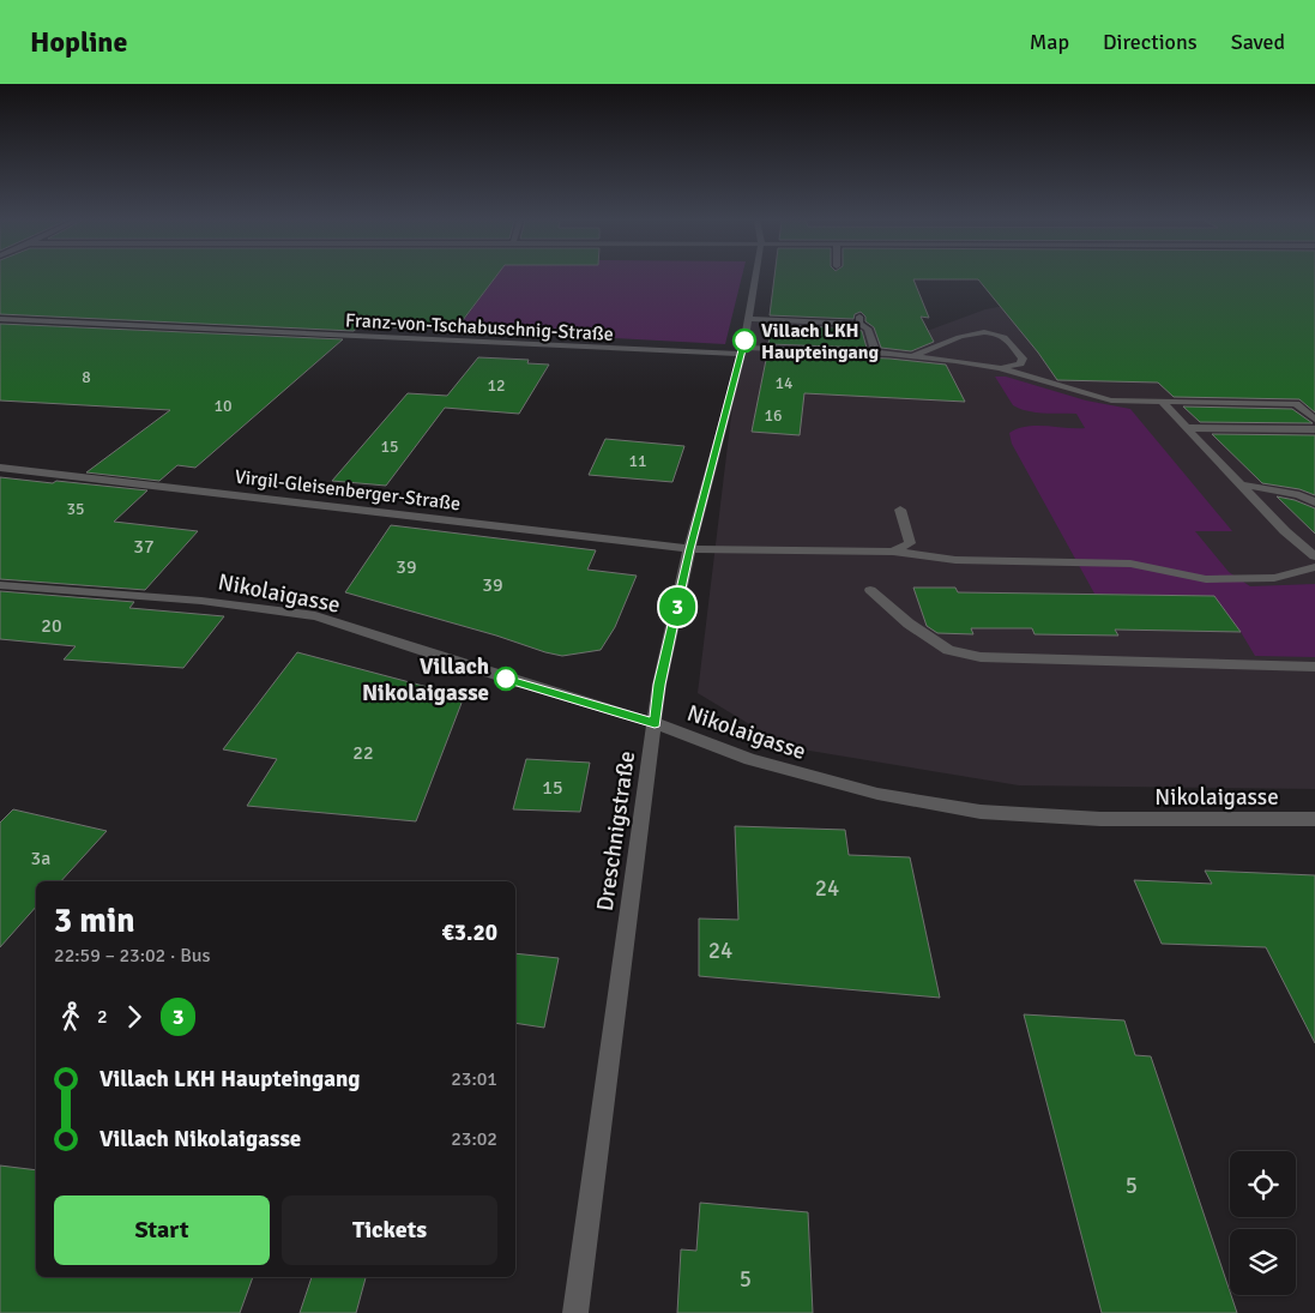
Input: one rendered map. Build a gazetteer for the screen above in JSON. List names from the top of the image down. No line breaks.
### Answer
{"streets":{"street":["Franz-von-Tschabuschnig-Straße","Virgil-Gleisenberger-Straße","Nikolaigasse","Dreschnigstraße"]},"crossings":[["Franz-von-Tschabuschnig-Straße","Dreschnigstraße"],["Virgil-Gleisenberger-Straße","Dreschnigstraße"],["Nikolaigasse","Dreschnigstraße"]],"places":["Villach LKH Haupteingang","Villach Nikolaigasse"],"lines":["bus line 3"],"house_numbers":["8","14","12","10","16","15","11","35","37","39","39","20","22","15","3a","24","24","5","5"],"page":{"header":"Hopline","nav":["Map","Directions","Saved"],"on_map":"3","heading":["3 min","22:59 – 23:02 · Bus","€3.20"],"legs":["2","3"],"list":[{"name":"Villach LKH Haupteingang","value":"23:01"},{"name":"Villach Nikolaigasse","value":"23:02"}],"buttons":["Start","Tickets"]}}
